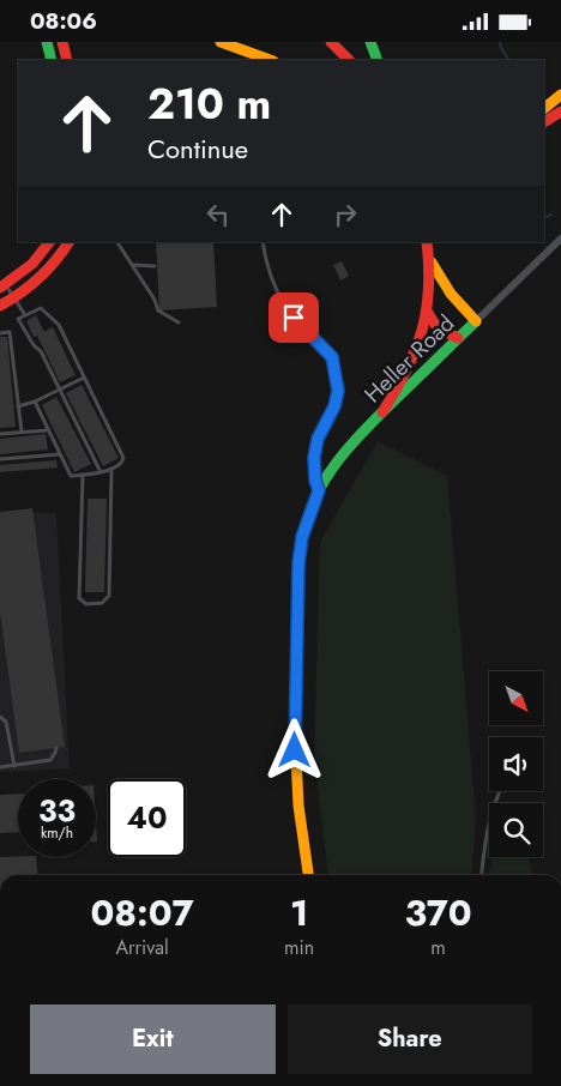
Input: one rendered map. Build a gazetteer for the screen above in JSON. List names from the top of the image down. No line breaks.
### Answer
{"streets":{"main road":["Heller Road"]},"north":"bottom right","page":{"status":"08:06","turn":["210 m","Continue"],"speed":"33 km/h","limit":"40","eta":["08:07","Arrival","1","min","370","m"],"buttons":["Exit","Share"]}}
